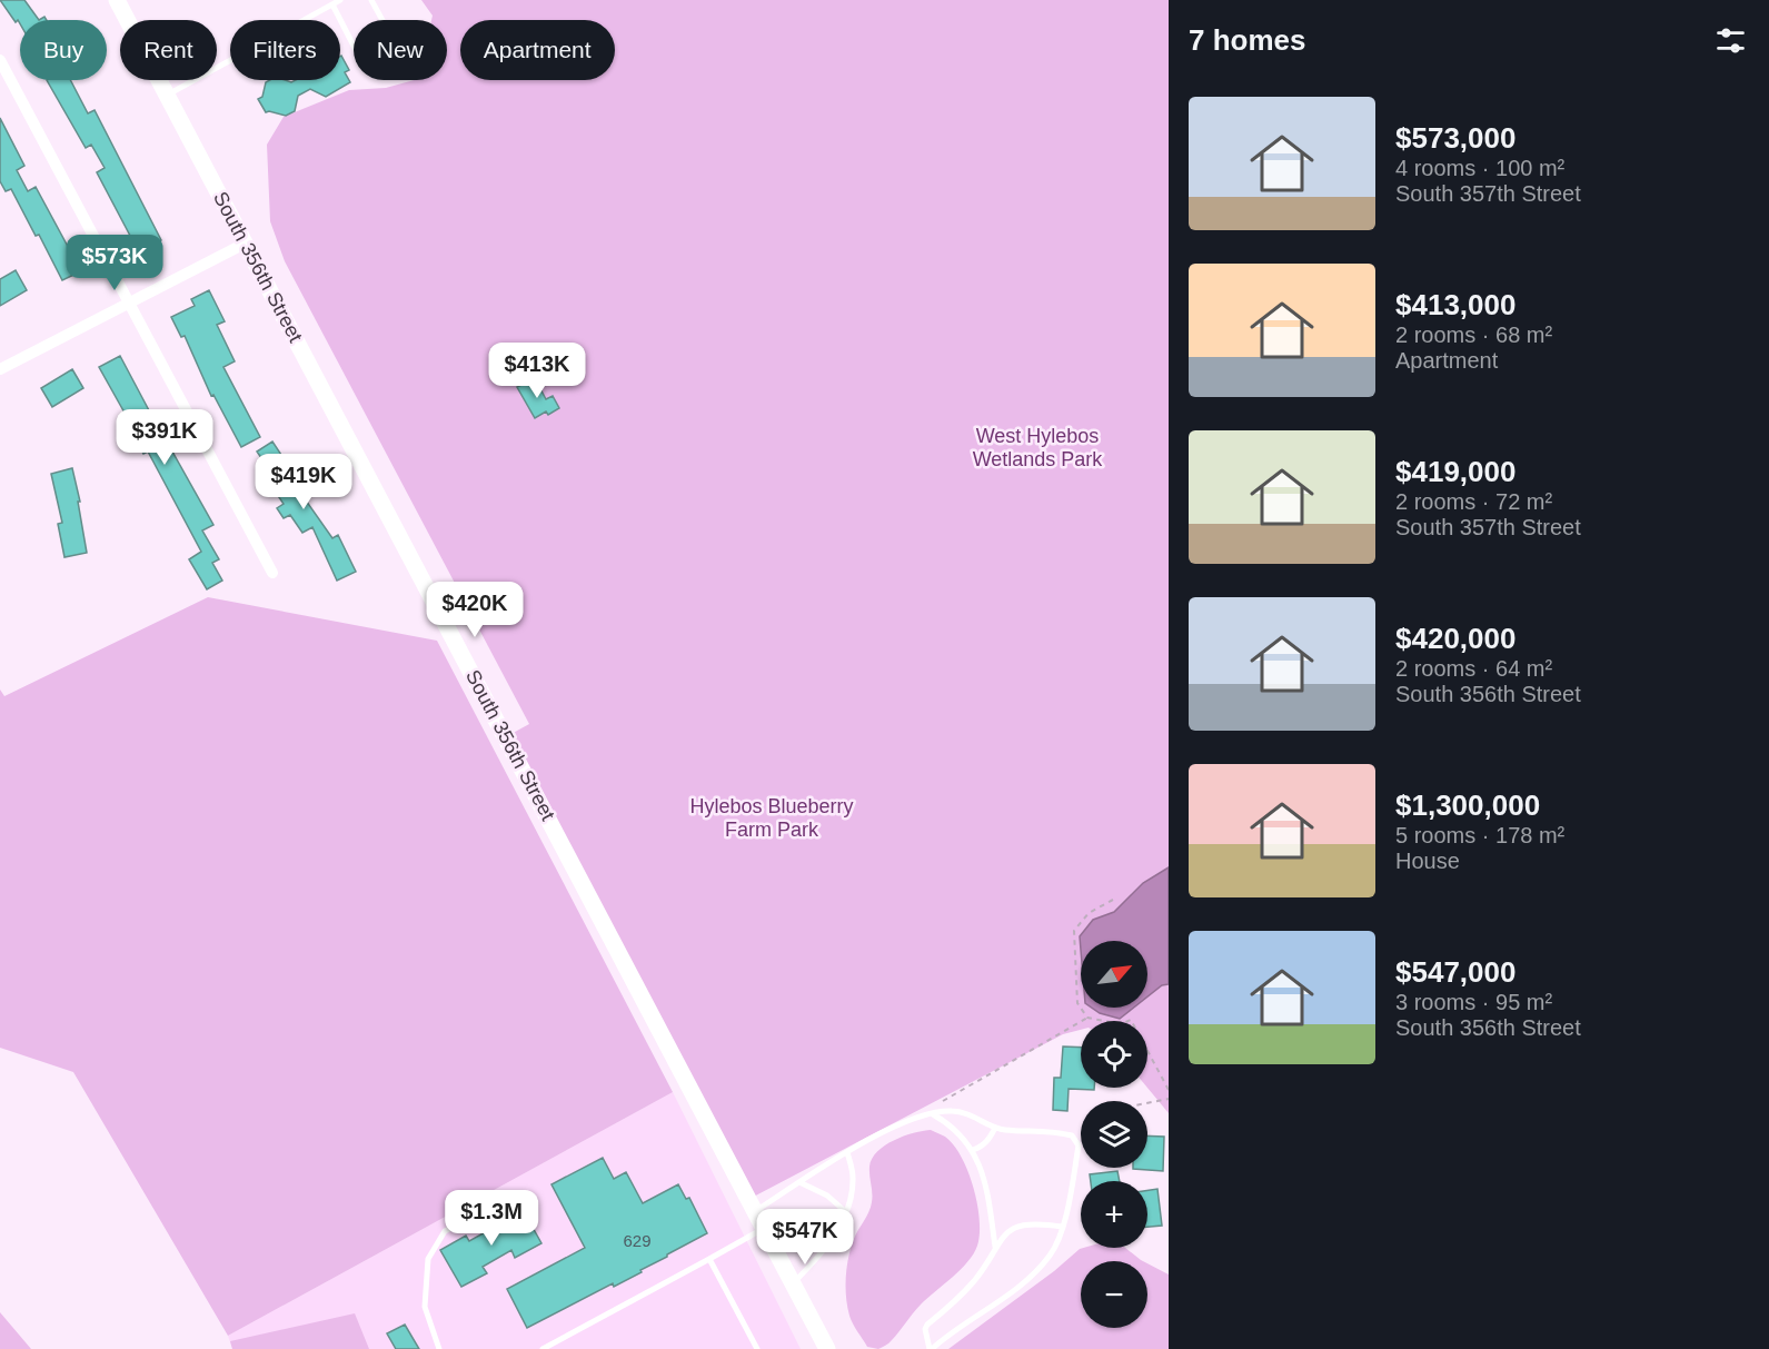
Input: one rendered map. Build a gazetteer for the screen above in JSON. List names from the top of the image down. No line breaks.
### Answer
{"streets":{"main road":["South 356th Street"]},"parks":["West Hylebos Wetlands Park","Hylebos Blueberry Farm Park"],"house_numbers":["629"],"north":"top right","page":{"heading":"7 homes","chip":["Buy","Rent","Filters","New","Apartment"],"list":[{"name":"$573,000","note":"4 rooms · 100 m² · South 357th Street"},{"name":"$413,000","note":"2 rooms · 68 m² · Apartment"},{"name":"$419,000","note":"2 rooms · 72 m² · South 357th Street"},{"name":"$420,000","note":"2 rooms · 64 m² · South 356th Street"},{"name":"$1,300,000","note":"5 rooms · 178 m² · House"},{"name":"$547,000","note":"3 rooms · 95 m² · South 356th Street"}],"price":["$573K","$413K","$391K","$419K","$420K","$1.3M","$547K"],"map_buttons":["+","−"]}}
